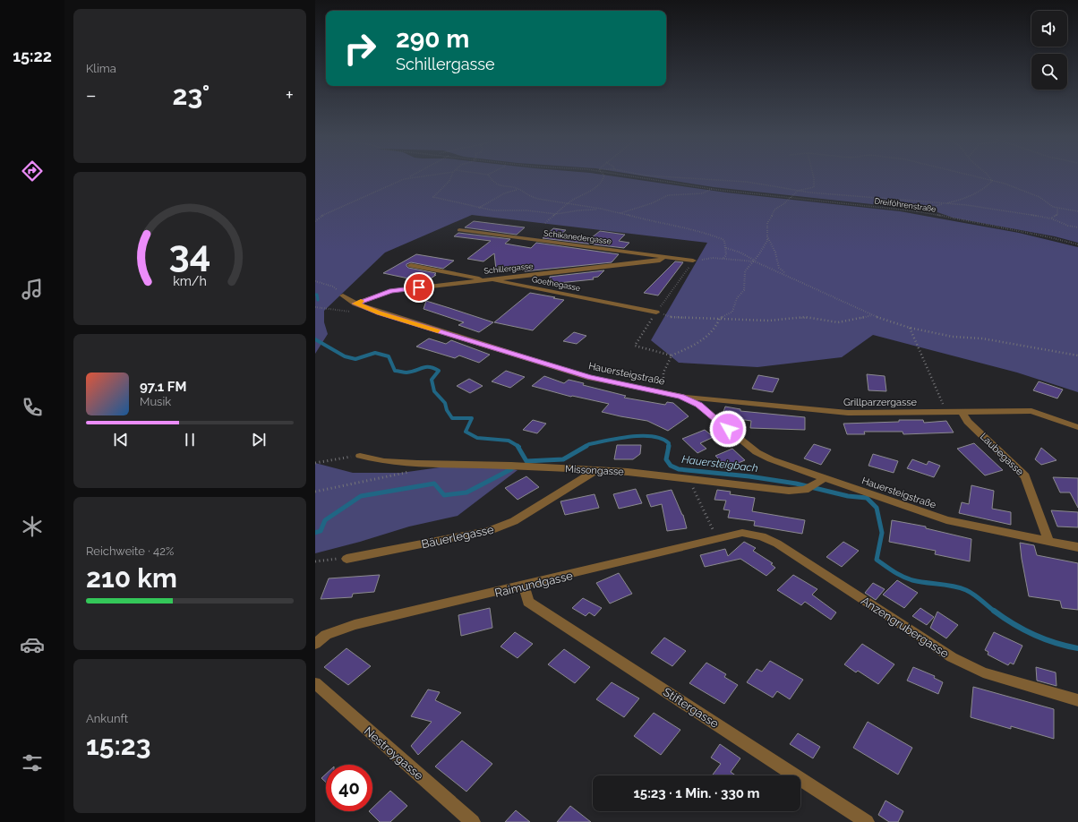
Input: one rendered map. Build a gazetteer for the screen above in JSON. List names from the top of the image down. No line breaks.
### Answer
{"streets":{"street":["Schikanedergasse","Schillergasse","Goethegasse","Hauersteigstraße","Grillparzergasse","Laubegasse","Missongasse","Bäuerlegasse","Raimundgasse","Anzengrubergasse","Stiftergasse","Nestroygasse"],"path":["Dreiföhrenstraße"]},"crossings":[["Schikanedergasse","Schillergasse"],["Schillergasse","Goethegasse"],["Schillergasse","Hauersteigstraße"],["Hauersteigstraße","Grillparzergasse"],["Hauersteigstraße","Laubegasse"],["Hauersteigstraße","Missongasse"],["Grillparzergasse","Laubegasse"],["Missongasse","Bäuerlegasse"],["Raimundgasse","Anzengrubergasse"],["Raimundgasse","Stiftergasse"]],"water":["Hauersteigbach"],"page":{"tabs":"15:22","tile":["Klima",["Reichweite · 42%","210 km"],["Ankunft","15:23"]],"turn":["290 m","Schillergasse"],"heat":["−","23°","+"],"song":["97.1 FM","Musik"],"limit":"40","trip":"15:23 · 1 Min. · 330 m","gauge":["34","km/h"]}}
